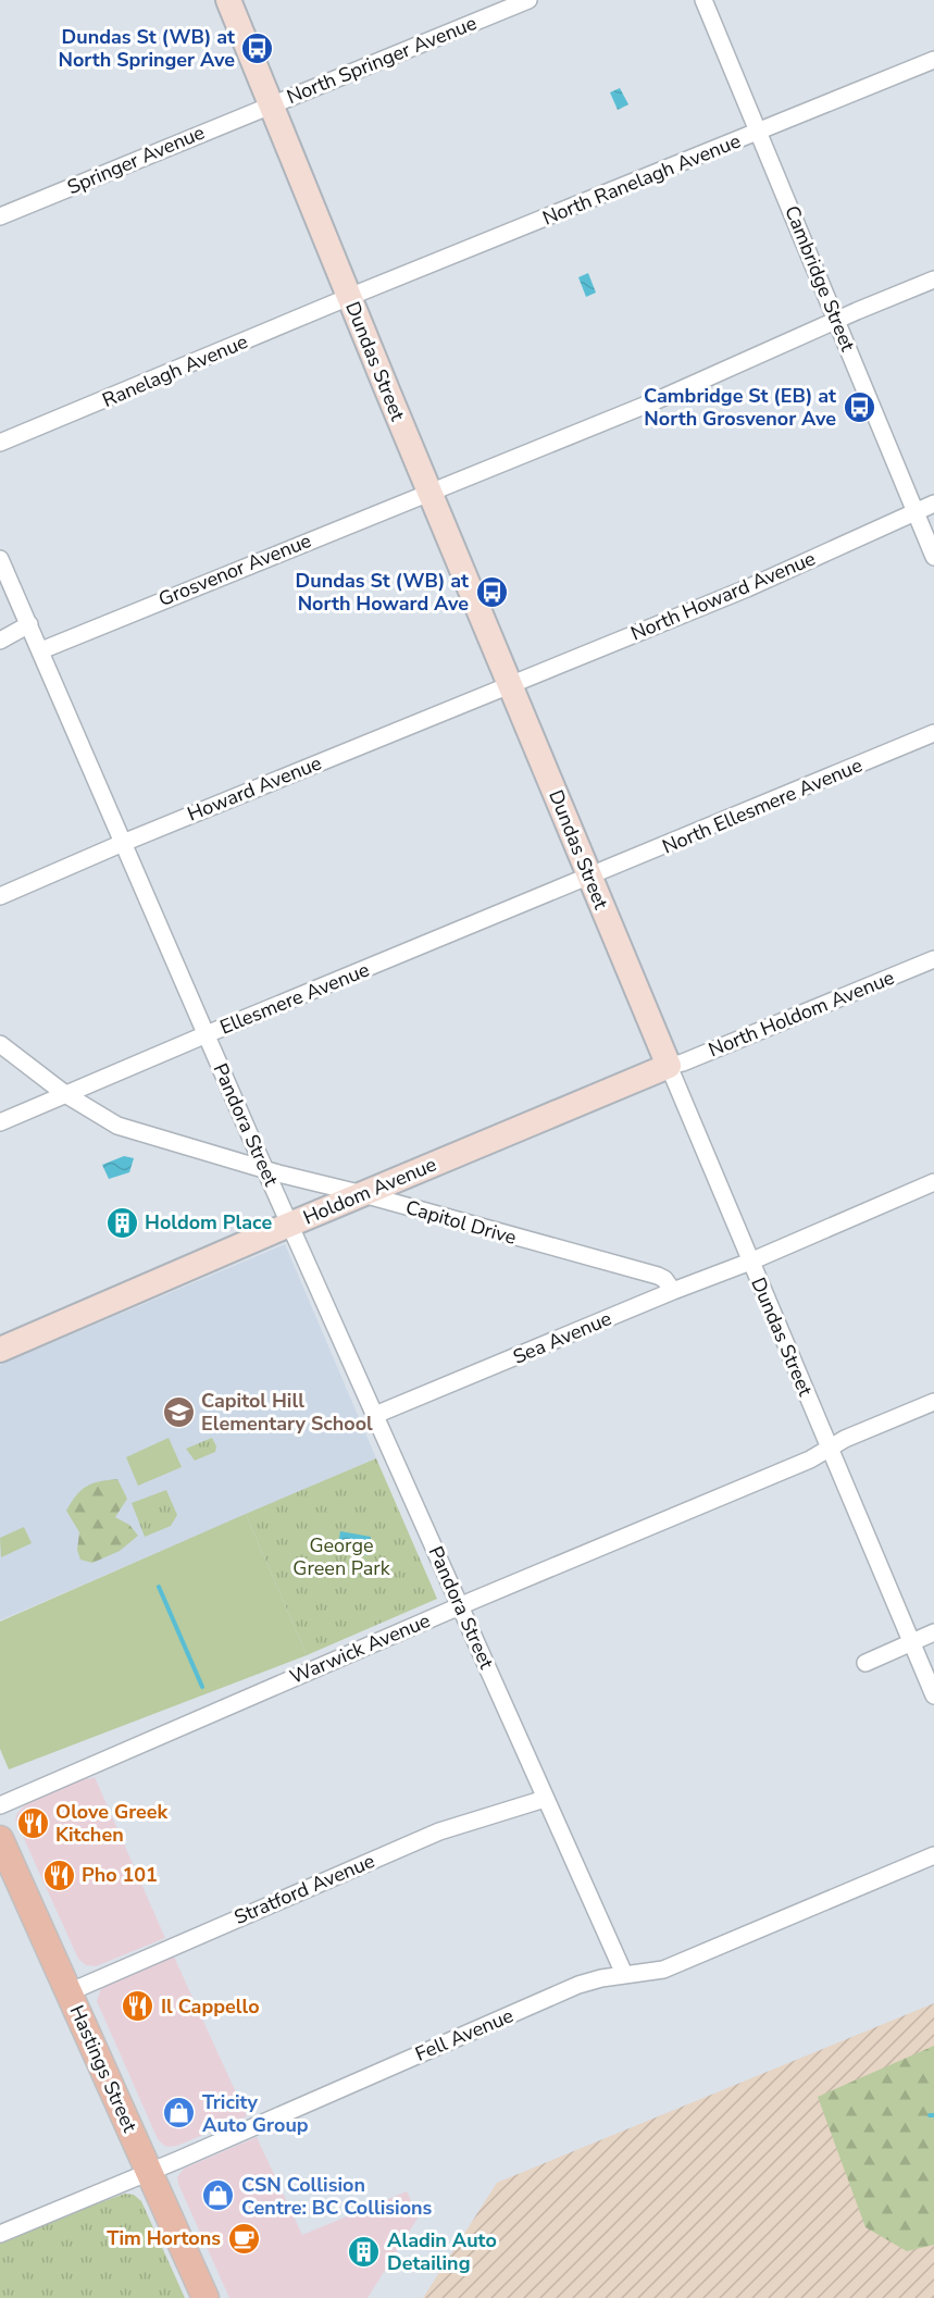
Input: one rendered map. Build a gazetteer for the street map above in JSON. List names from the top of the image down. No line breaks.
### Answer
{"streets":{"main road":["Hastings Street"],"street":["North Springer Avenue","Springer Avenue","North Ranelagh Avenue","Cambridge Street","Dundas Street","Ranelagh Avenue","Grosvenor Avenue","North Howard Avenue","Howard Avenue","North Ellesmere Avenue","Ellesmere Avenue","North Holdom Avenue","Pandora Street","Holdom Avenue","Capitol Drive","Sea Avenue","Warwick Avenue","Stratford Avenue","Fell Avenue"]},"crossings":[["North Springer Avenue","Springer Avenue"],["North Springer Avenue","Dundas Street"],["Springer Avenue","Dundas Street"],["North Ranelagh Avenue","Cambridge Street"],["North Ranelagh Avenue","Dundas Street"],["North Ranelagh Avenue","Ranelagh Avenue"],["Cambridge Street","Grosvenor Avenue"],["Cambridge Street","North Howard Avenue"],["Dundas Street","Ranelagh Avenue"],["Dundas Street","Grosvenor Avenue"],["Dundas Street","North Howard Avenue"],["Dundas Street","Howard Avenue"],["Dundas Street","North Ellesmere Avenue"],["Dundas Street","Ellesmere Avenue"],["Dundas Street","North Holdom Avenue"],["Dundas Street","Holdom Avenue"],["Dundas Street","Sea Avenue"],["Dundas Street","Warwick Avenue"],["Grosvenor Avenue","Pandora Street"],["North Howard Avenue","Howard Avenue"],["Howard Avenue","Pandora Street"],["North Ellesmere Avenue","Ellesmere Avenue"],["Ellesmere Avenue","Pandora Street"],["Ellesmere Avenue","Capitol Drive"],["North Holdom Avenue","Holdom Avenue"],["Pandora Street","Holdom Avenue"],["Pandora Street","Capitol Drive"],["Pandora Street","Sea Avenue"],["Pandora Street","Warwick Avenue"],["Pandora Street","Stratford Avenue"],["Pandora Street","Fell Avenue"],["Holdom Avenue","Capitol Drive"],["Capitol Drive","Sea Avenue"],["Stratford Avenue","Hastings Street"],["Fell Avenue","Hastings Street"]],"parks":["George Green Park"],"places":{"bus stop":["Dundas St (WB) at North Springer Ave","Cambridge St (EB) at North Grosvenor Ave","Dundas St (WB) at North Howard Ave"],"building":["Holdom Place","Aladin Auto Detailing"],"school or university":["Capitol Hill Elementary School"],"restaurant":["Olove Greek Kitchen","Pho 101","Il Cappello"],"shop":["Tricity Auto Group","CSN Collision Centre: BC Collisions"],"cafe":["Tim Hortons"]}}
